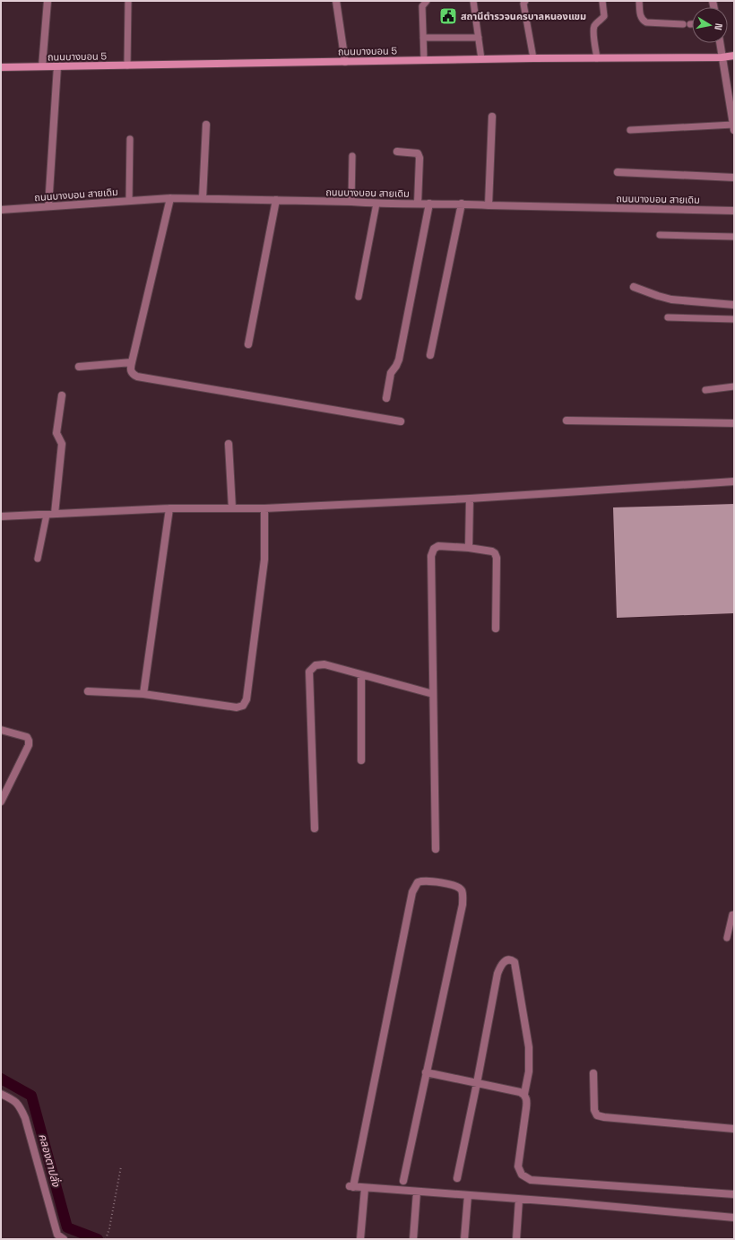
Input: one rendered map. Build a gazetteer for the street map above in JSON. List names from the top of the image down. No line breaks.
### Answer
{"streets":{"main road":["ถนนบางบอน 5"],"street":["ถนนบางบอน สายเดิม"]},"water":["คลองตาปลั่ง"],"places":{"public building":["สถานีตำรวจนครบาลหนองแขม"]},"north":"right"}
